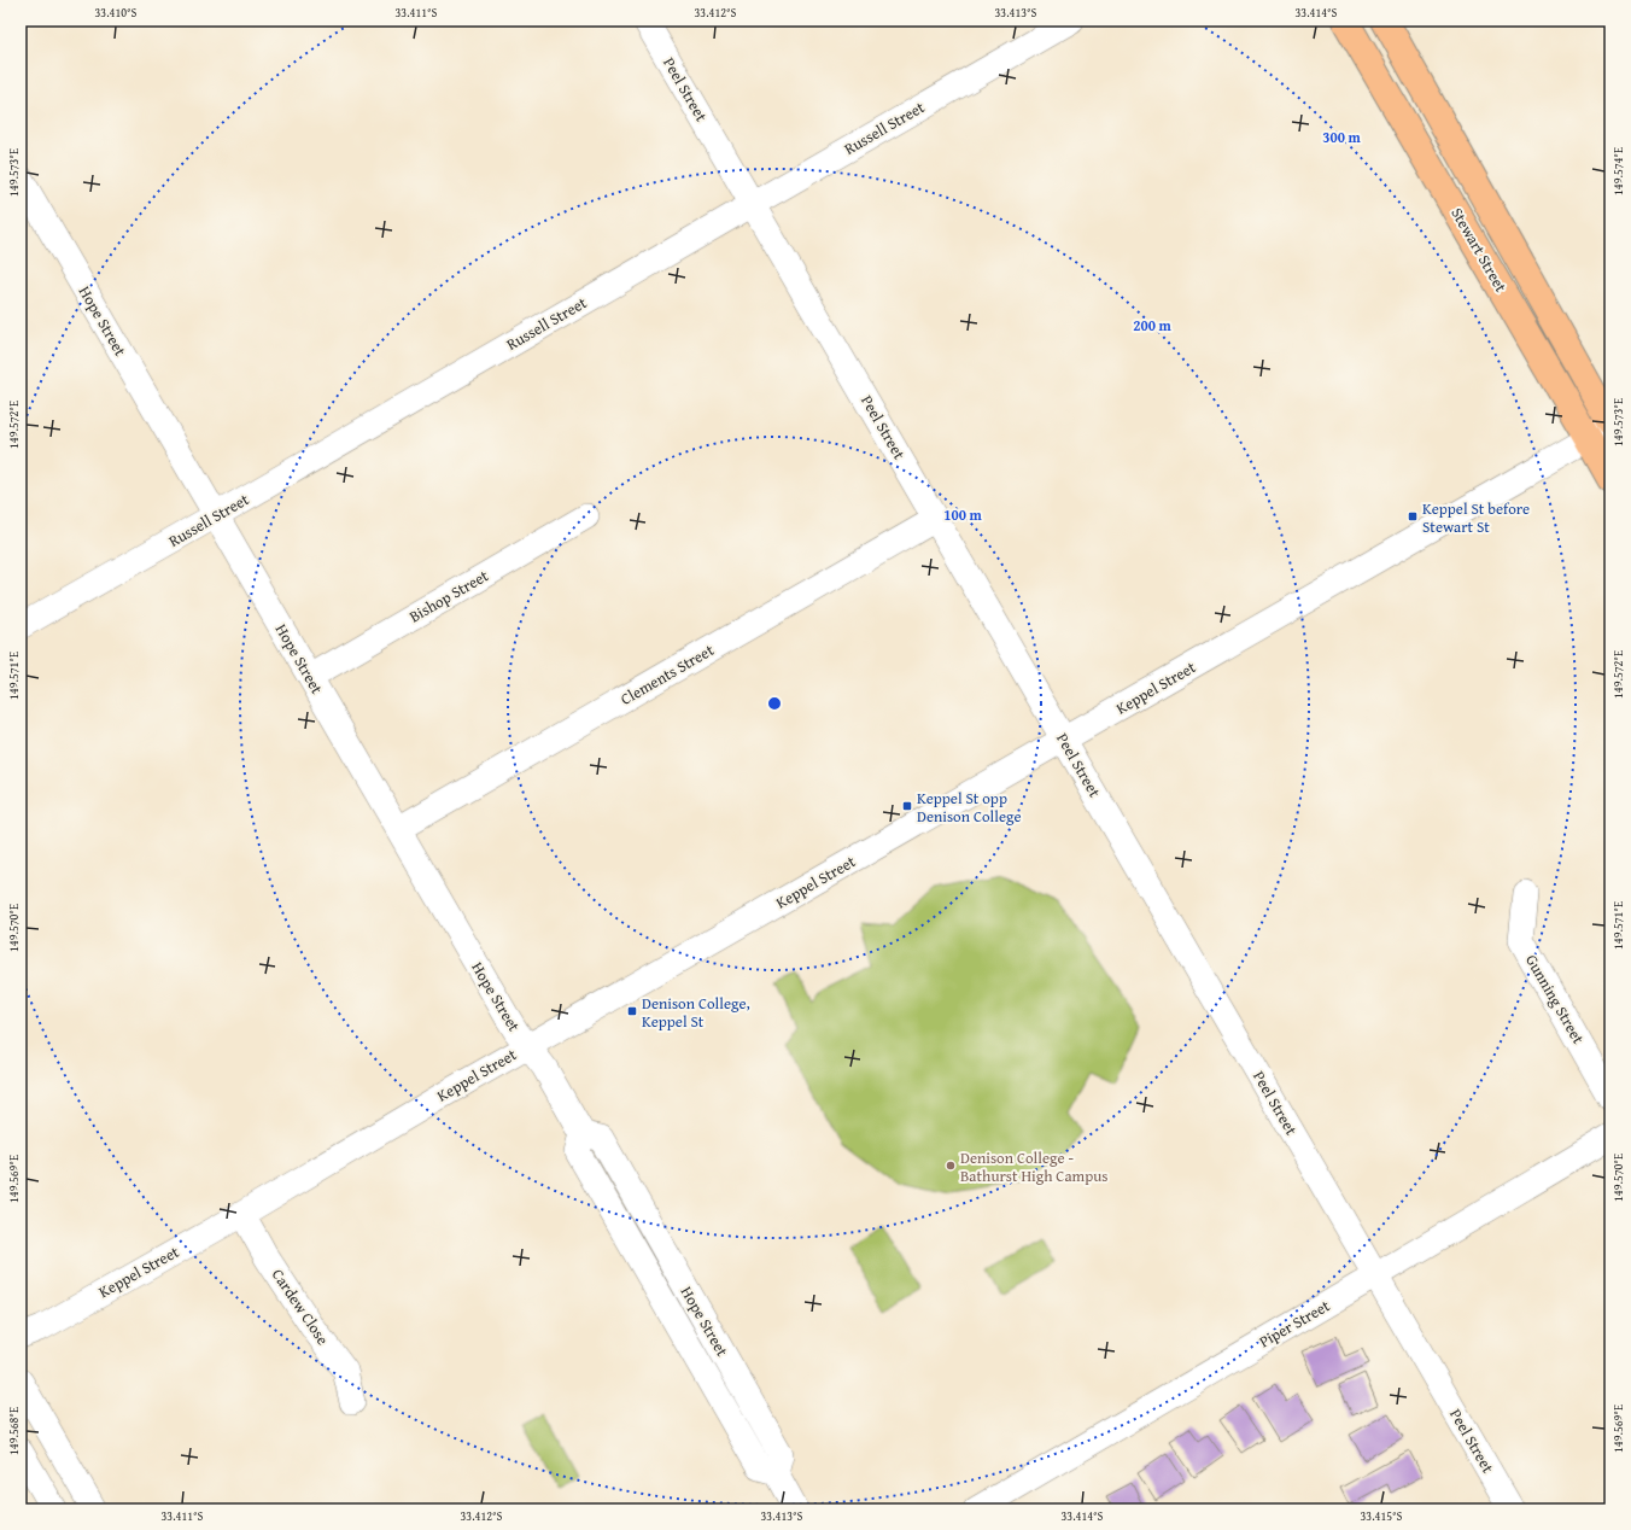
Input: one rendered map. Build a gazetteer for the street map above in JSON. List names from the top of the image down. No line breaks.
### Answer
{"streets":{"highway":["Stewart Street"],"street":["Peel Street","Russell Street","Hope Street","Bishop Street","Clements Street","Keppel Street","Gunning Street","Cardew Close","Piper Street"]},"crossings":[["Peel Street","Russell Street"],["Peel Street","Clements Street"],["Peel Street","Keppel Street"],["Peel Street","Piper Street"],["Russell Street","Hope Street"],["Stewart Street","Keppel Street"],["Hope Street","Bishop Street"],["Hope Street","Clements Street"],["Hope Street","Keppel Street"],["Keppel Street","Cardew Close"]],"places":{"transit":["Keppel St before Stewart St","Keppel St opp Denison College","Denison College, Keppel St"],"other":["Denison College - Bathurst High Campus"]},"coordinates":["33.410°S","33.411°S","33.412°S","33.413°S","33.414°S","149.574°E","149.573°E","149.572°E","149.571°E","149.570°E","149.569°E","149.568°E","33.415°S"],"rings":["300 m","200 m","100 m"]}
